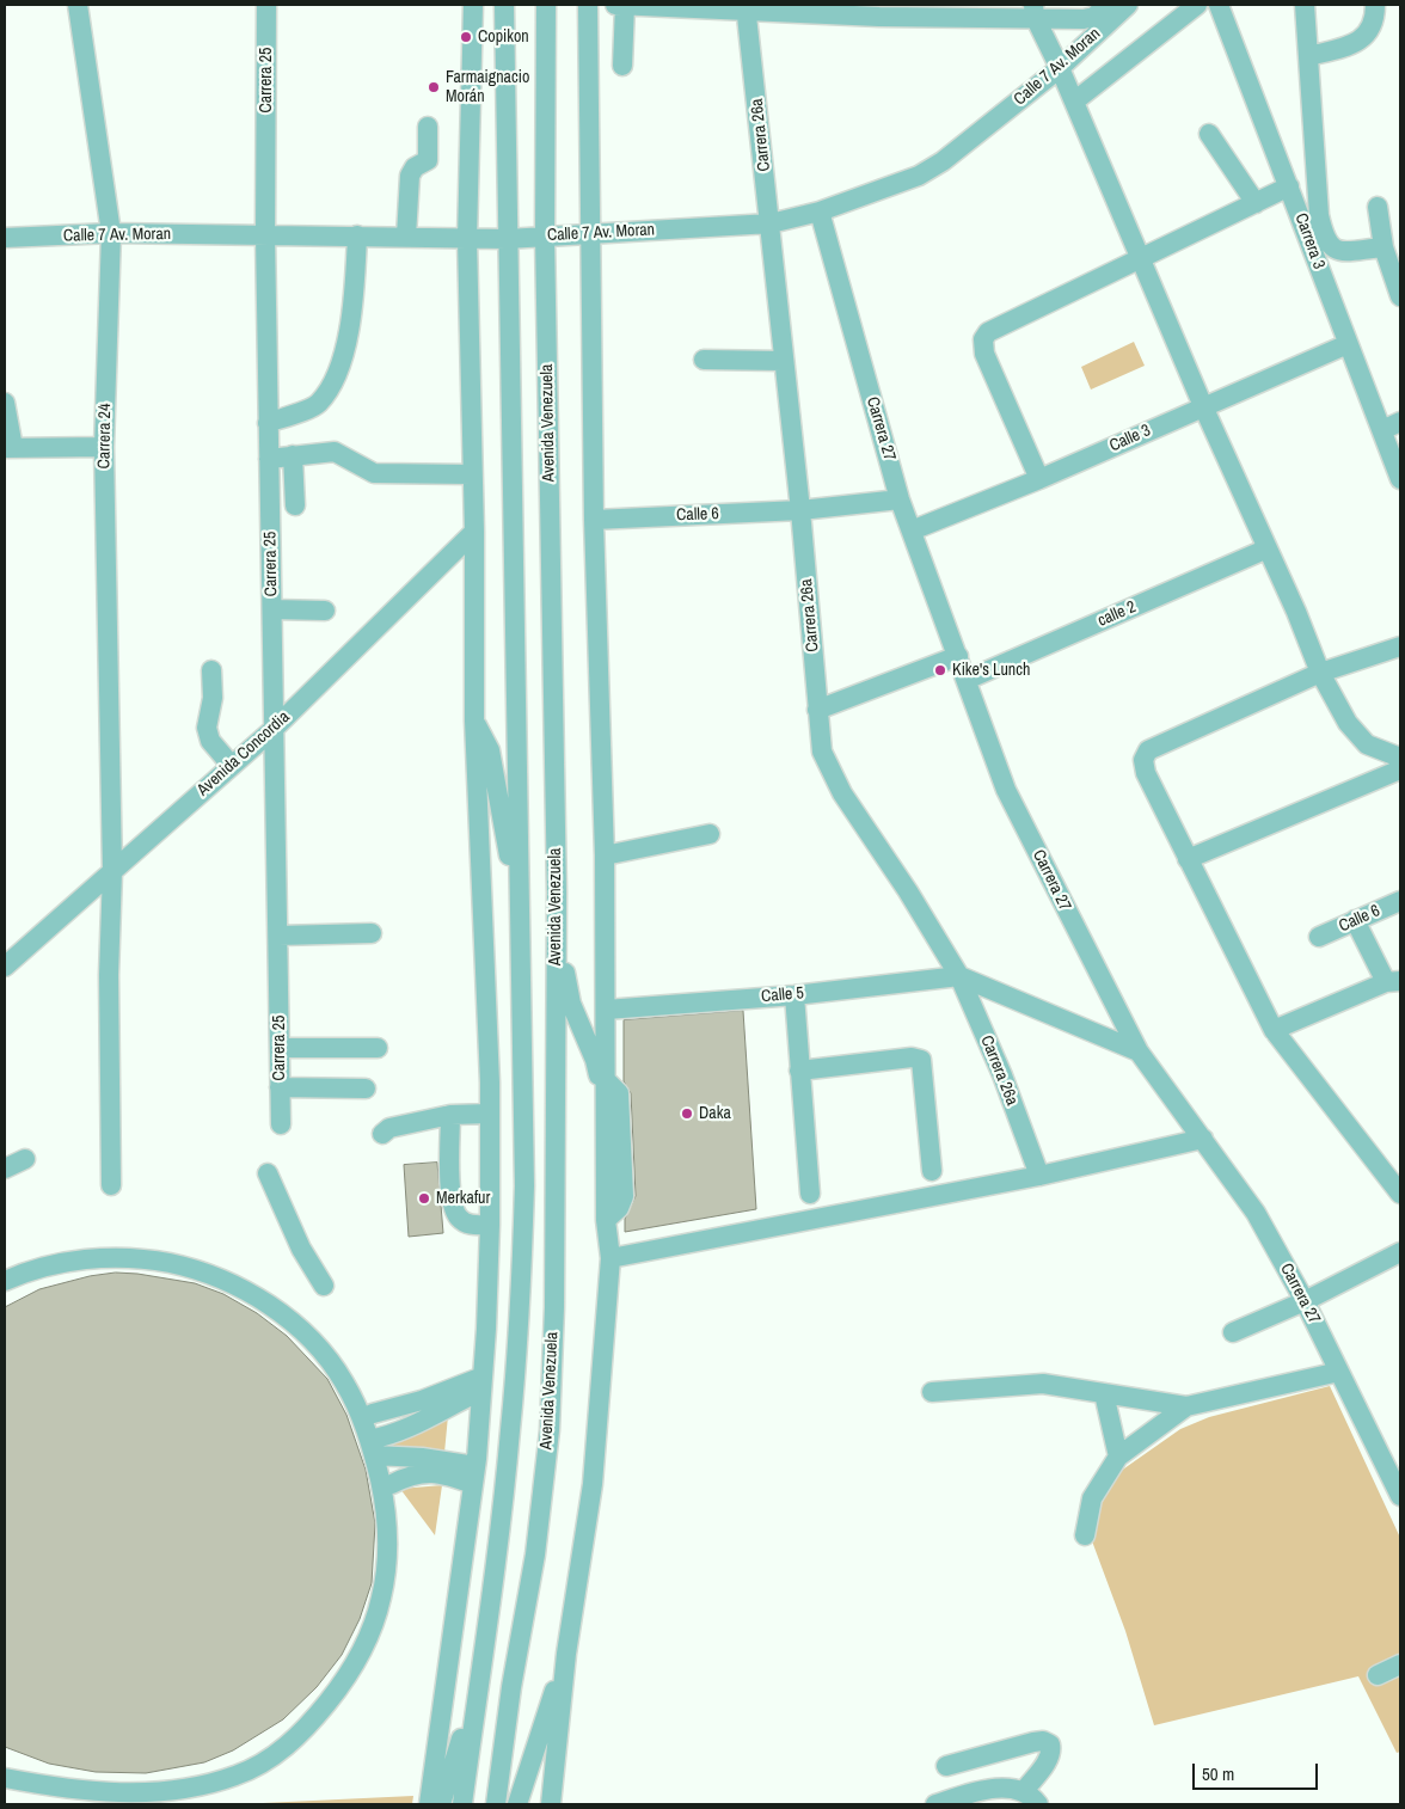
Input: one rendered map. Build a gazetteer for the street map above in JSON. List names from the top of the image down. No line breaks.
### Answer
{"streets":{"street":["Calle 7 Av. Moran","Carrera 25","Carrera 26a","Carrera 3","Avenida Venezuela","Carrera 27","Carrera 24","Calle 3","Calle 6","calle 2","Avenida Concordia","Calle 5"]},"crossings":[["Calle 7 Av. Moran","Carrera 25"],["Calle 7 Av. Moran","Carrera 26a"],["Calle 7 Av. Moran","Avenida Venezuela"],["Calle 7 Av. Moran","Carrera 27"],["Calle 7 Av. Moran","Carrera 24"],["Carrera 25","Avenida Concordia"],["Carrera 26a","Calle 6"],["Carrera 26a","Calle 5"],["Carrera 3","Calle 3"],["Carrera 27","Calle 3"],["Carrera 27","Calle 6"],["Carrera 27","calle 2"],["Carrera 24","Avenida Concordia"]],"places":["Copikon","Farmaignacio Morán","Kike's Lunch","Daka","Merkafur"],"scale_bar":"50 m"}
